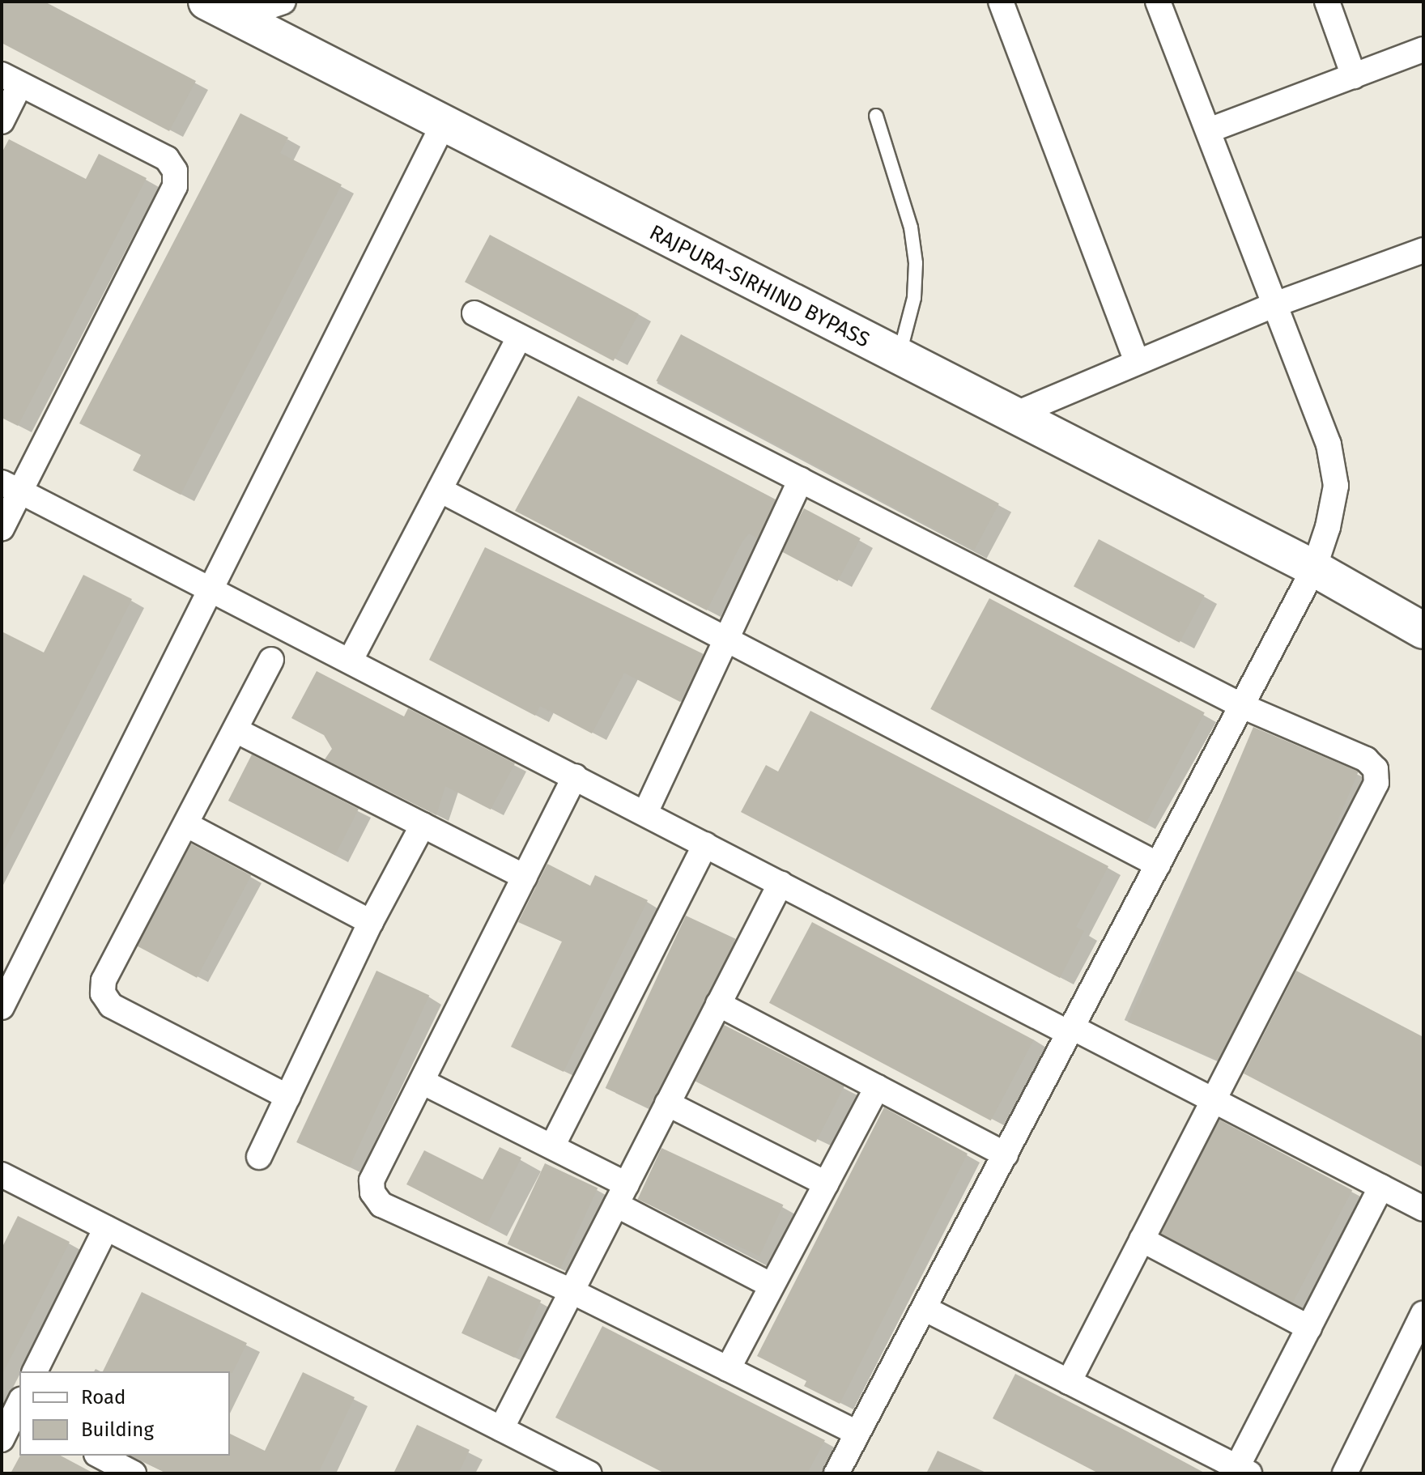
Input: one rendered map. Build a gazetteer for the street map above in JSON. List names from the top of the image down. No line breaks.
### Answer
{"streets":{"main road":["RAJPURA-SIRHIND BYPASS"]},"legend":["Road","Building"]}
